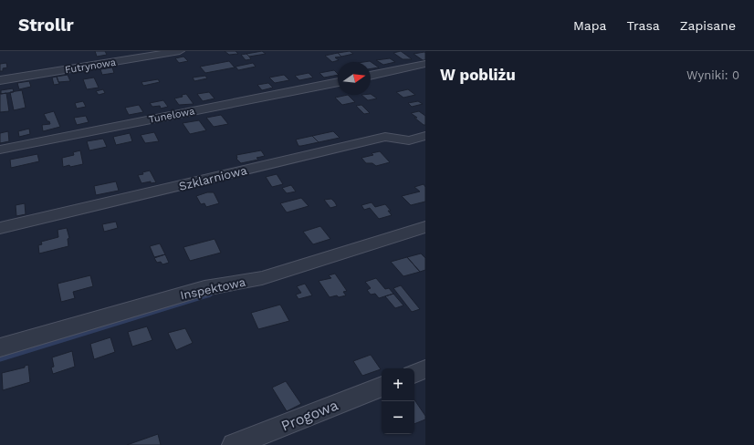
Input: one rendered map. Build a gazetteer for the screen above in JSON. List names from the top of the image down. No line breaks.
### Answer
{"streets":{"street":["Futrynowa","Tunelowa","Szklarniowa","Inspektowa","Progowa"]},"north":"right","page":{"header":"Strollr","nav":["Mapa","Trasa","Zapisane"],"heading":["W pobliżu","Wyniki: 0"],"map_buttons":["+","−"]}}
